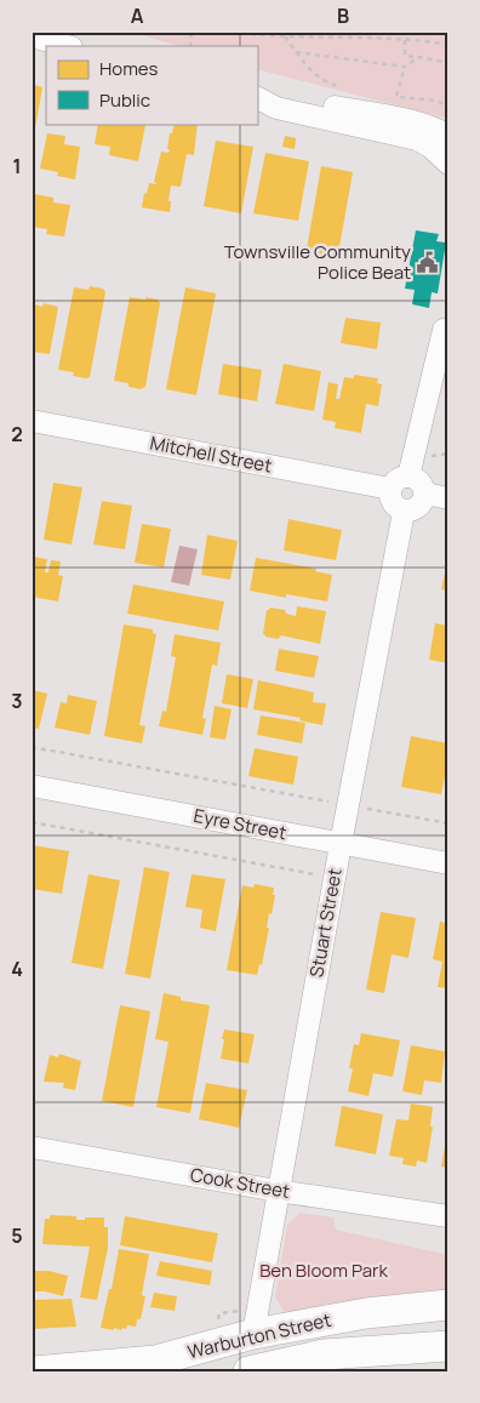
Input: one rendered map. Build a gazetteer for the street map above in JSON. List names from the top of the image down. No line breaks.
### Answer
{"streets":{"main road":["Warburton Street"],"street":["Mitchell Street","Eyre Street","Stuart Street","Cook Street"]},"crossings":[["Mitchell Street","Stuart Street"],["Eyre Street","Stuart Street"],["Stuart Street","Cook Street"],["Stuart Street","Warburton Street"]],"parks":["Ben Bloom Park"],"places":{"public building":["Townsville Community Police Beat"]},"legend":["Homes","Public"],"grid":{"columns":["A","B"],"rows":["1","2","3","4","5"]}}
